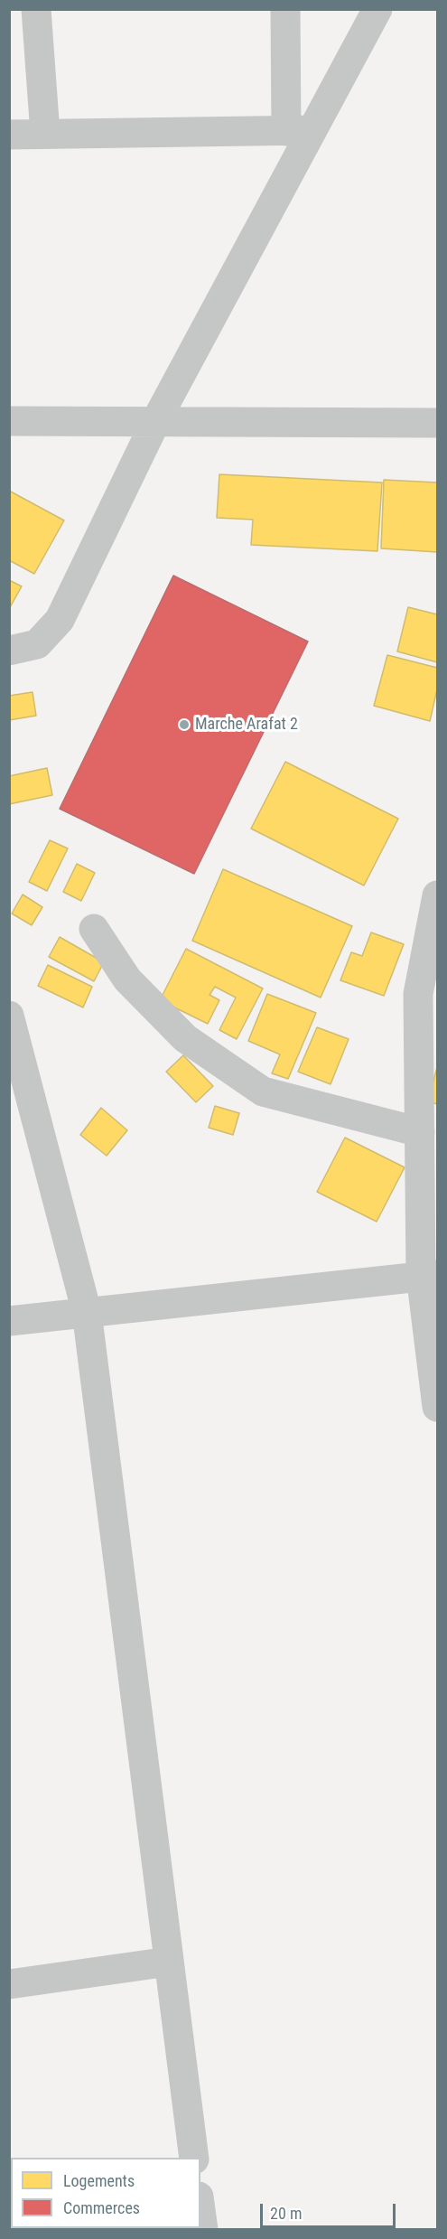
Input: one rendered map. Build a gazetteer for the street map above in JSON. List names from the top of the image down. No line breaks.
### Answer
{"places":["Marche Arafat 2"],"legend":["Logements","Commerces"],"scale_bar":"20 m"}
